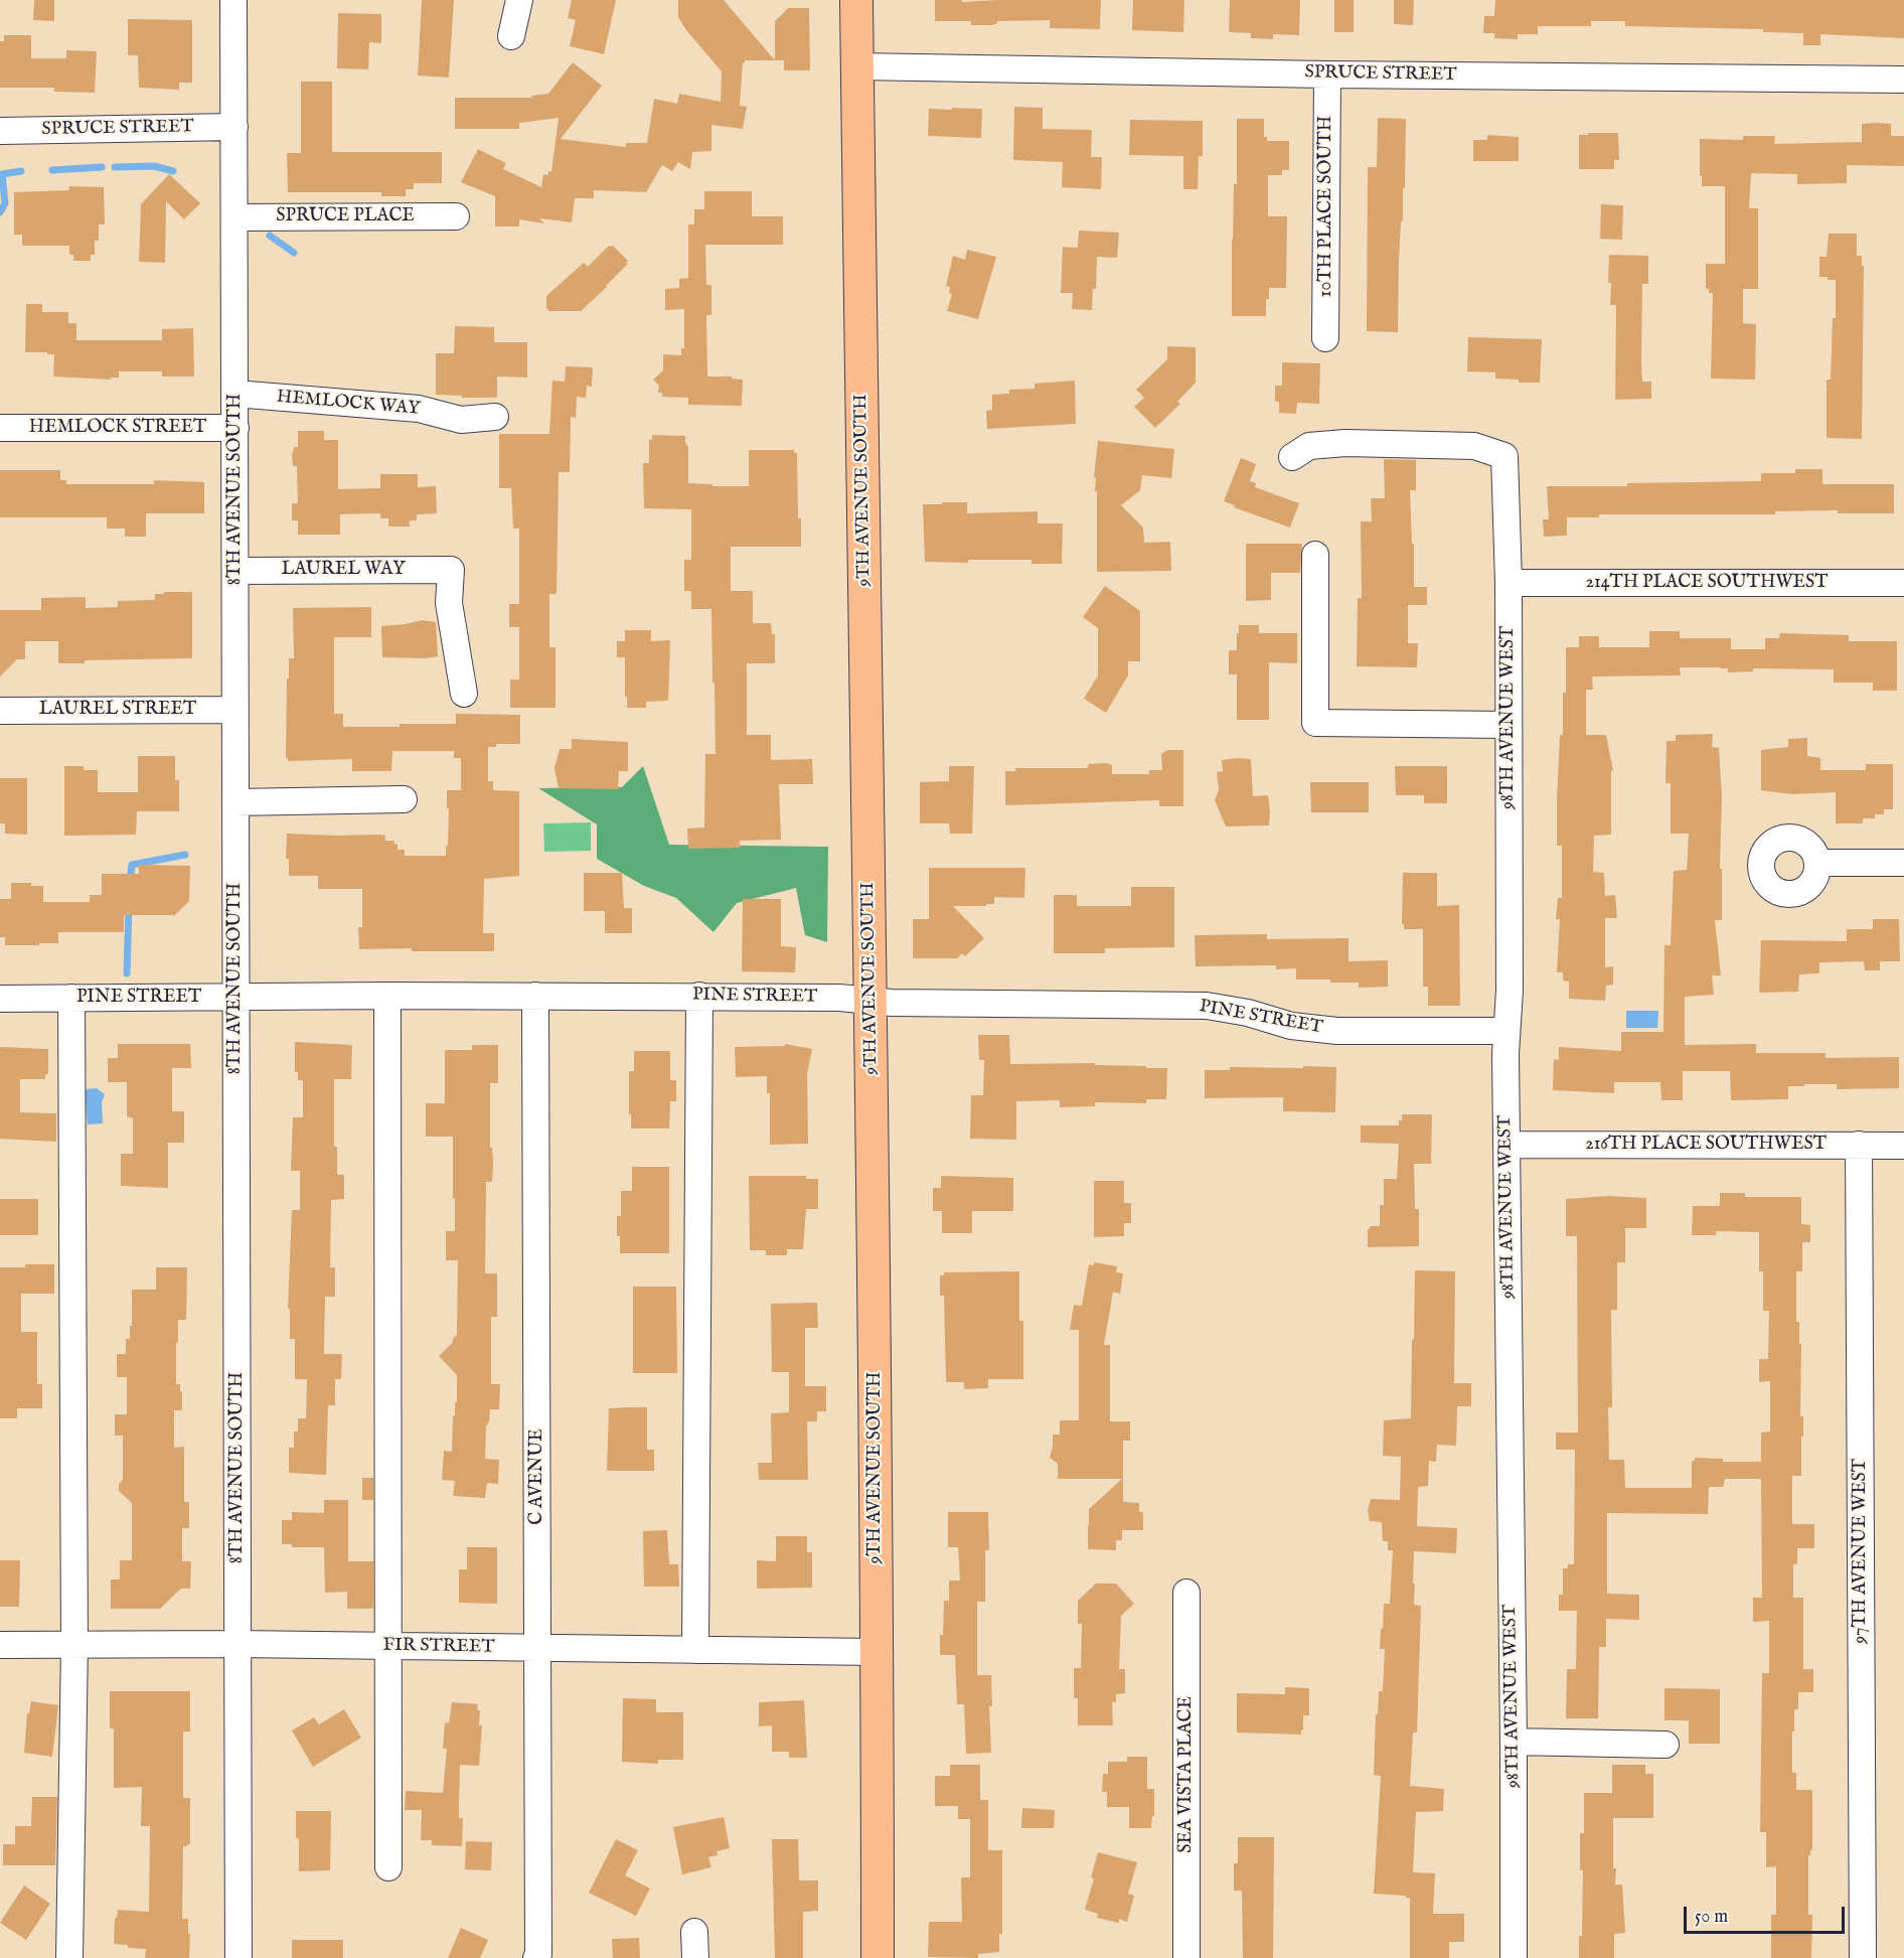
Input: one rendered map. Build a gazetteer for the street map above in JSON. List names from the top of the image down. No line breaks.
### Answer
{"streets":{"main road":["9TH AVENUE SOUTH"],"street":["SPRUCE STREET","10TH PLACE SOUTH","SPRUCE PLACE","HEMLOCK WAY","HEMLOCK STREET","8TH AVENUE SOUTH","LAUREL WAY","214TH PLACE SOUTHWEST","LAUREL STREET","98TH AVENUE WEST","PINE STREET","216TH PLACE SOUTHWEST","C AVENUE","97TH AVENUE WEST","FIR STREET","SEA VISTA PLACE"]},"crossings":[["SPRUCE STREET","10TH PLACE SOUTH"],["SPRUCE STREET","8TH AVENUE SOUTH"],["SPRUCE STREET","9TH AVENUE SOUTH"],["SPRUCE PLACE","8TH AVENUE SOUTH"],["HEMLOCK WAY","8TH AVENUE SOUTH"],["HEMLOCK STREET","8TH AVENUE SOUTH"],["8TH AVENUE SOUTH","LAUREL WAY"],["8TH AVENUE SOUTH","LAUREL STREET"],["8TH AVENUE SOUTH","PINE STREET"],["8TH AVENUE SOUTH","FIR STREET"],["9TH AVENUE SOUTH","PINE STREET"],["9TH AVENUE SOUTH","FIR STREET"],["214TH PLACE SOUTHWEST","98TH AVENUE WEST"],["98TH AVENUE WEST","PINE STREET"],["98TH AVENUE WEST","216TH PLACE SOUTHWEST"],["PINE STREET","C AVENUE"],["216TH PLACE SOUTHWEST","97TH AVENUE WEST"],["C AVENUE","FIR STREET"]],"scale_bar":"50 m"}
